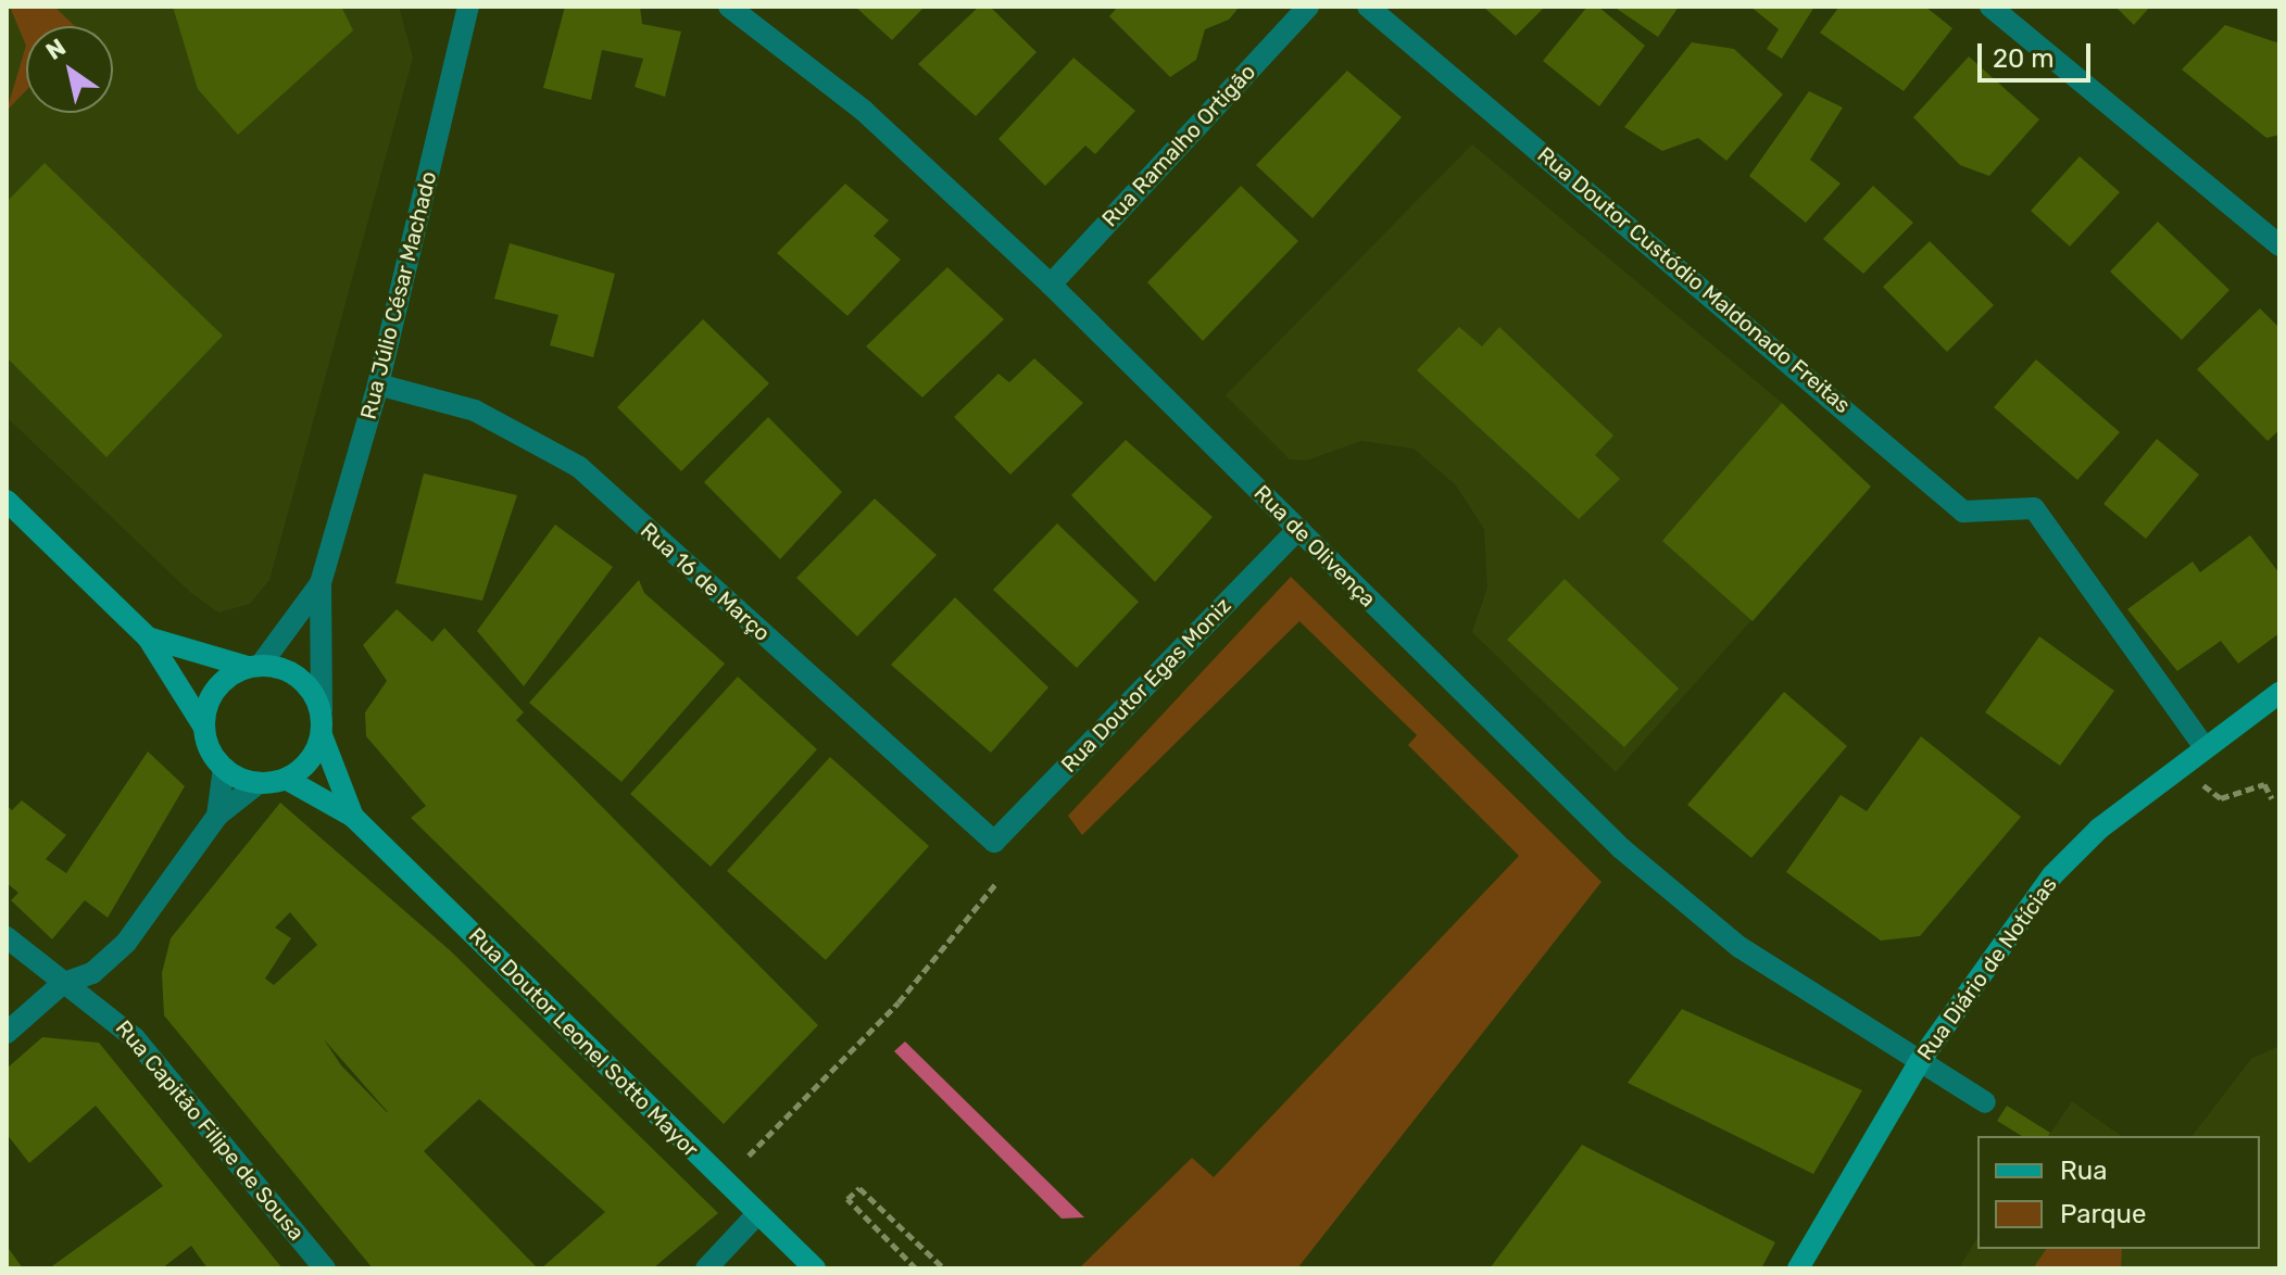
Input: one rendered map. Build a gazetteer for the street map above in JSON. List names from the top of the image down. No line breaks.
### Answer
{"streets":{"main road":["Rua Diário de Notícias","Rua Doutor Leonel Sotto Mayor"],"street":["Rua Ramalho Ortigão","Rua Doutor Custódio Maldonado Freitas","Rua Júlio César Machado","Rua de Olivença","Rua 16 de Março","Rua Doutor Egas Moniz","Rua Capitão Filipe de Sousa"]},"crossings":[["Rua Ramalho Ortigão","Rua de Olivença"],["Rua Doutor Custódio Maldonado Freitas","Rua Diário de Notícias"],["Rua Júlio César Machado","Rua 16 de Março"],["Rua de Olivença","Rua Doutor Egas Moniz"],["Rua de Olivença","Rua Diário de Notícias"],["Rua 16 de Março","Rua Doutor Egas Moniz"]],"legend":["Rua","Parque"],"scale_bar":"20 m","north":"top left"}
